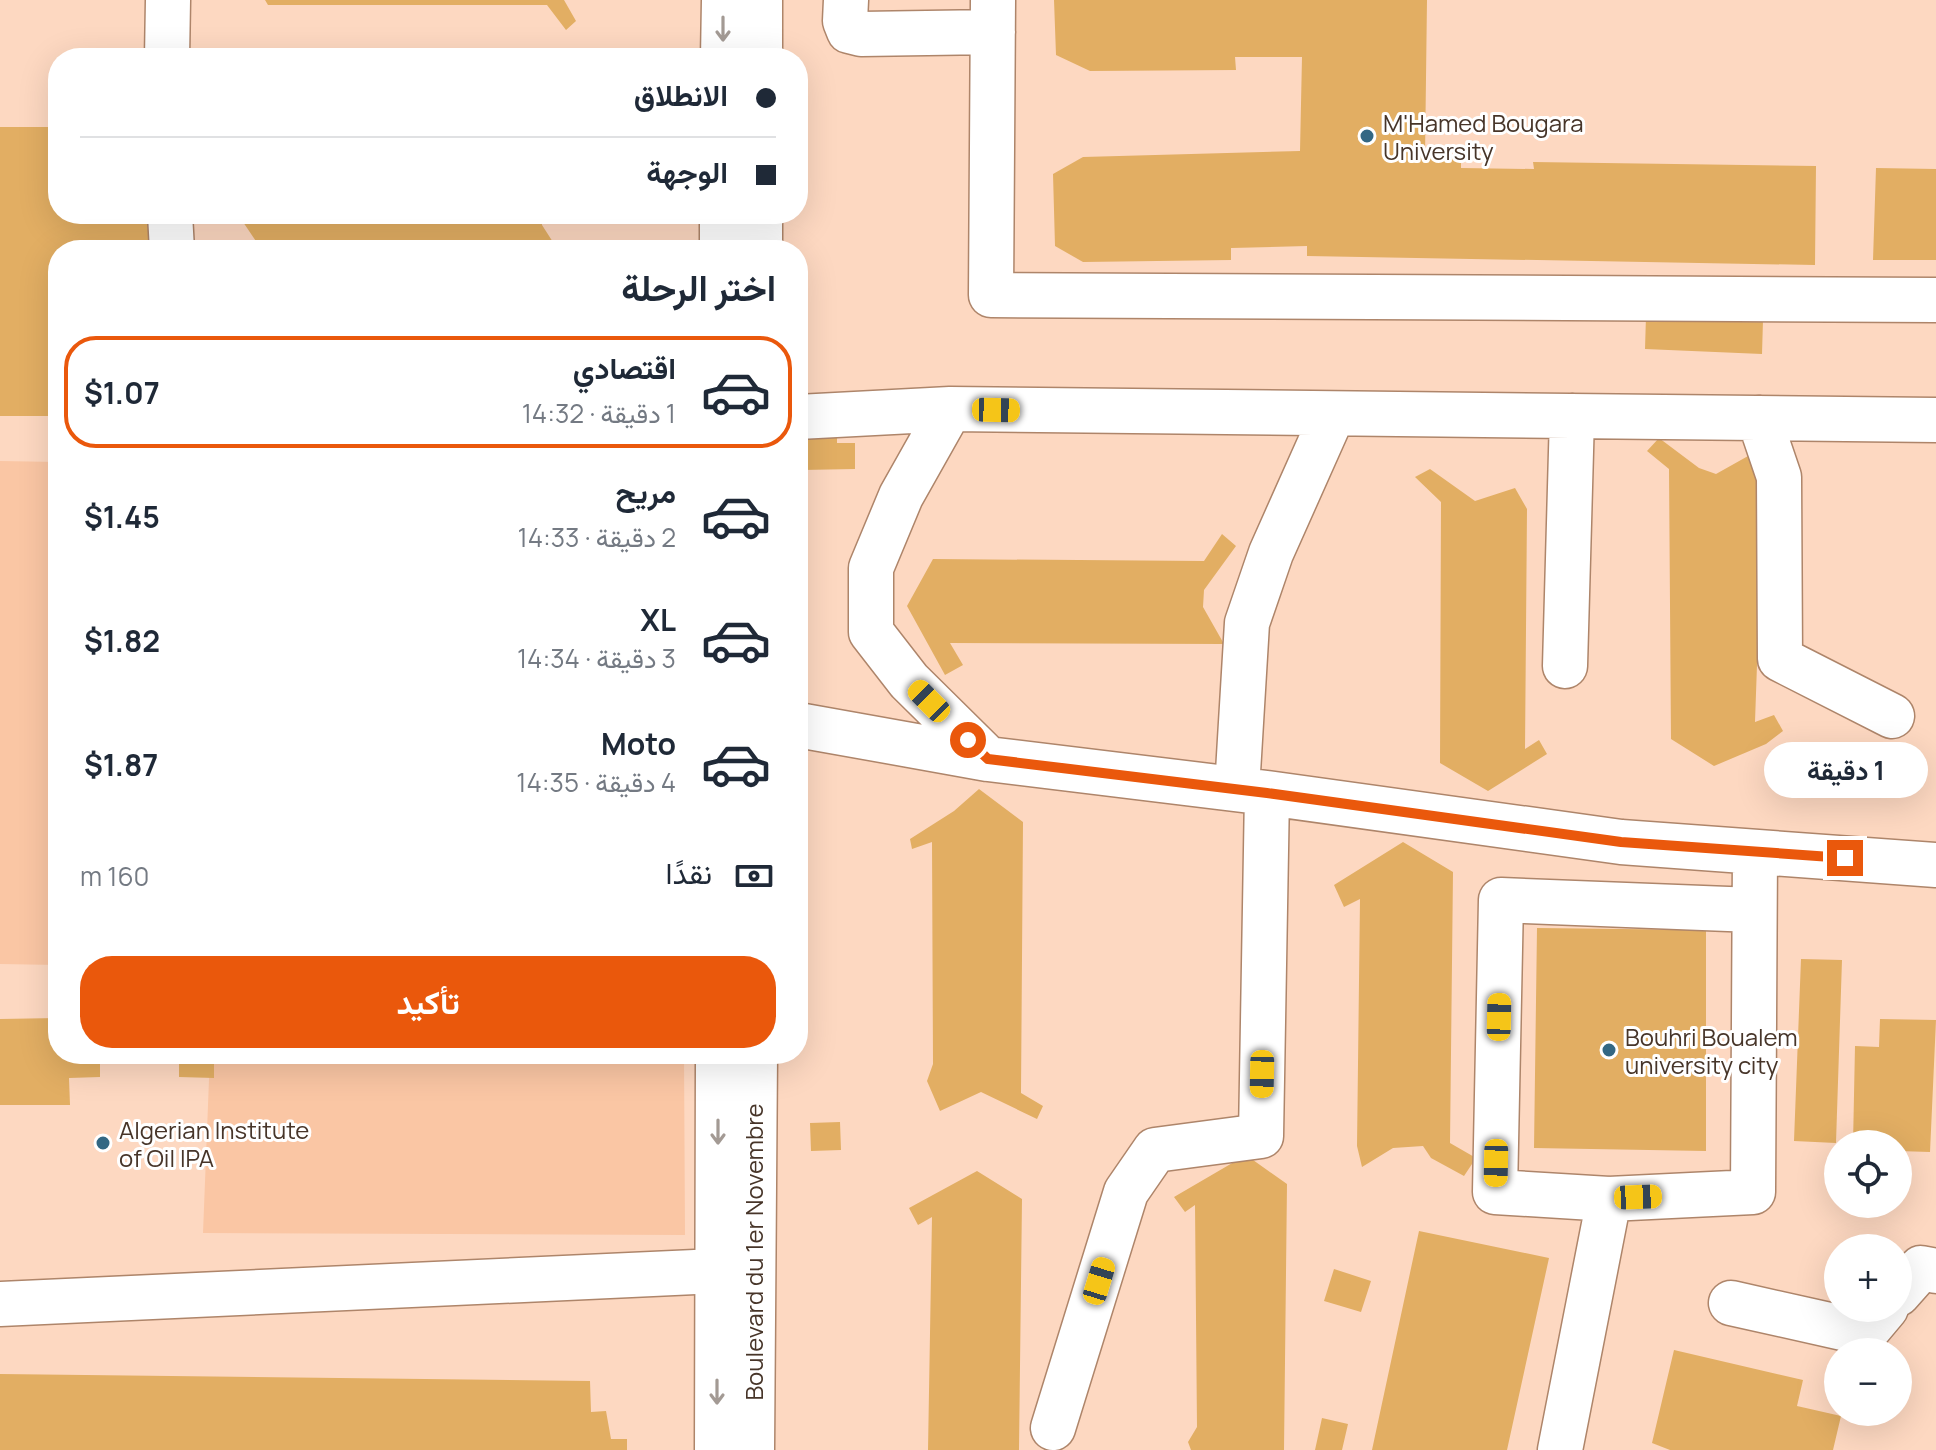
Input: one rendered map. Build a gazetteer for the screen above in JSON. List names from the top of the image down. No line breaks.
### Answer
{"streets":{"main road":["Boulevard du 1er Novembre"]},"places":["M'Hamed Bougara University","Bouhri Boualem university city","Algerian Institute of Oil IPA"],"page":{"banner":["الانطلاق","الوجهة"],"heading":"اختر الرحلة","list":[{"name":"اقتصادي","note":"1 دقيقة · 14:32","value":"$1.07"},{"name":"مريح","note":"2 دقيقة · 14:33","value":"$1.45"},{"name":"XL","note":"3 دقيقة · 14:34","value":"$1.82"},{"name":"Moto","note":"4 دقيقة · 14:35","value":"$1.87"}],"bubble":"1 دقيقة","pay":["نقدًا","160 m"],"buttons":"تأكيد","map_buttons":["+","−"]}}
